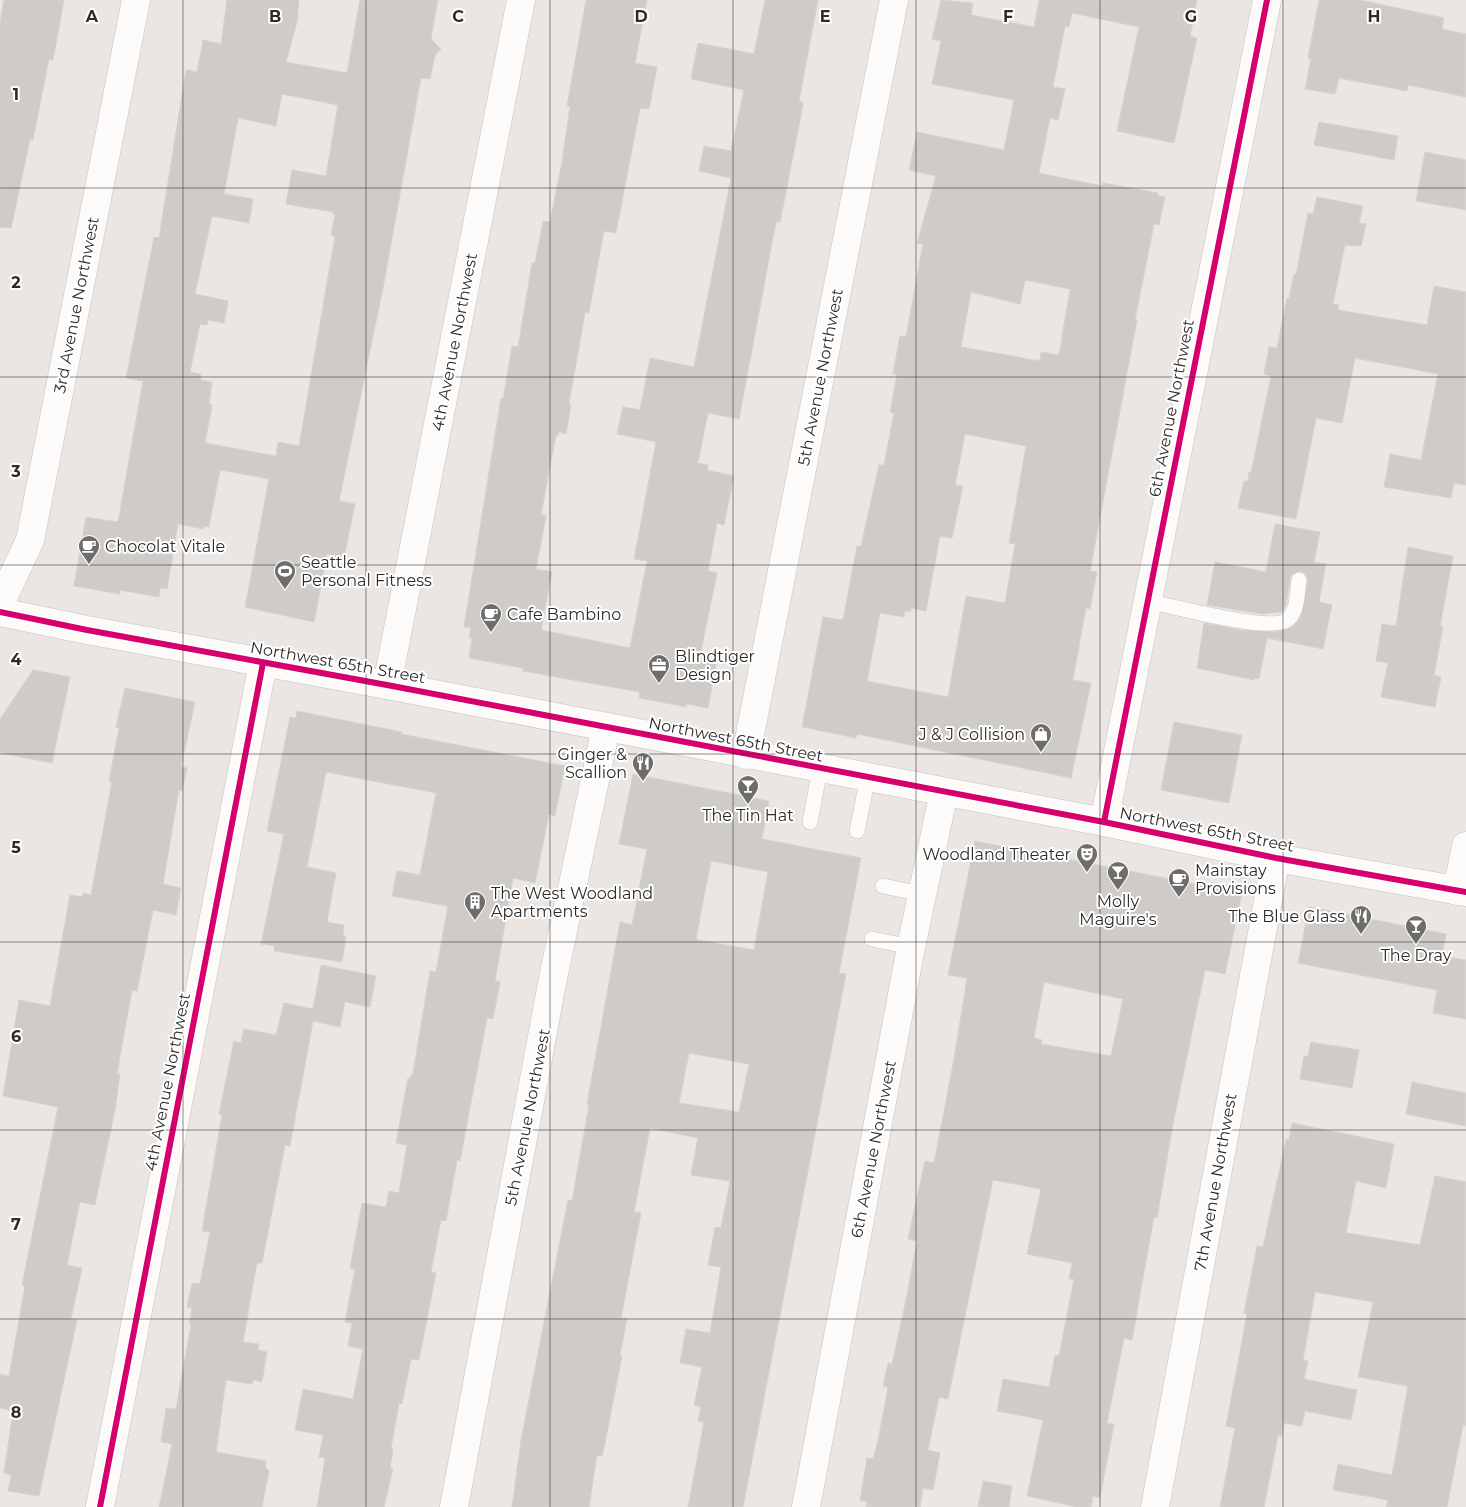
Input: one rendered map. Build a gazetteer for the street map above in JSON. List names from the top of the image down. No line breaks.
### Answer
{"streets":{"street":["3rd Avenue Northwest","4th Avenue Northwest","5th Avenue Northwest","6th Avenue Northwest","Northwest 65th Street","7th Avenue Northwest"]},"crossings":[["4th Avenue Northwest","Northwest 65th Street"],["5th Avenue Northwest","Northwest 65th Street"],["6th Avenue Northwest","Northwest 65th Street"],["Northwest 65th Street","7th Avenue Northwest"]],"places":{"cafe":["Chocolat Vitale","Cafe Bambino","Mainstay Provisions"],"sports":["Seattle Personal Fitness"],"office":["Blindtiger Design"],"shop":["J & J Collision"],"restaurant":["Ginger & Scallion","The Blue Glass"],"bar":["The Tin Hat","Molly Maguire's","The Dray"],"theatre":["Woodland Theater"],"building":["The West Woodland Apartments"]},"grid":{"columns":["A","B","C","D","E","F","G","H"],"rows":["1","2","3","4","5","6","7","8"]}}
